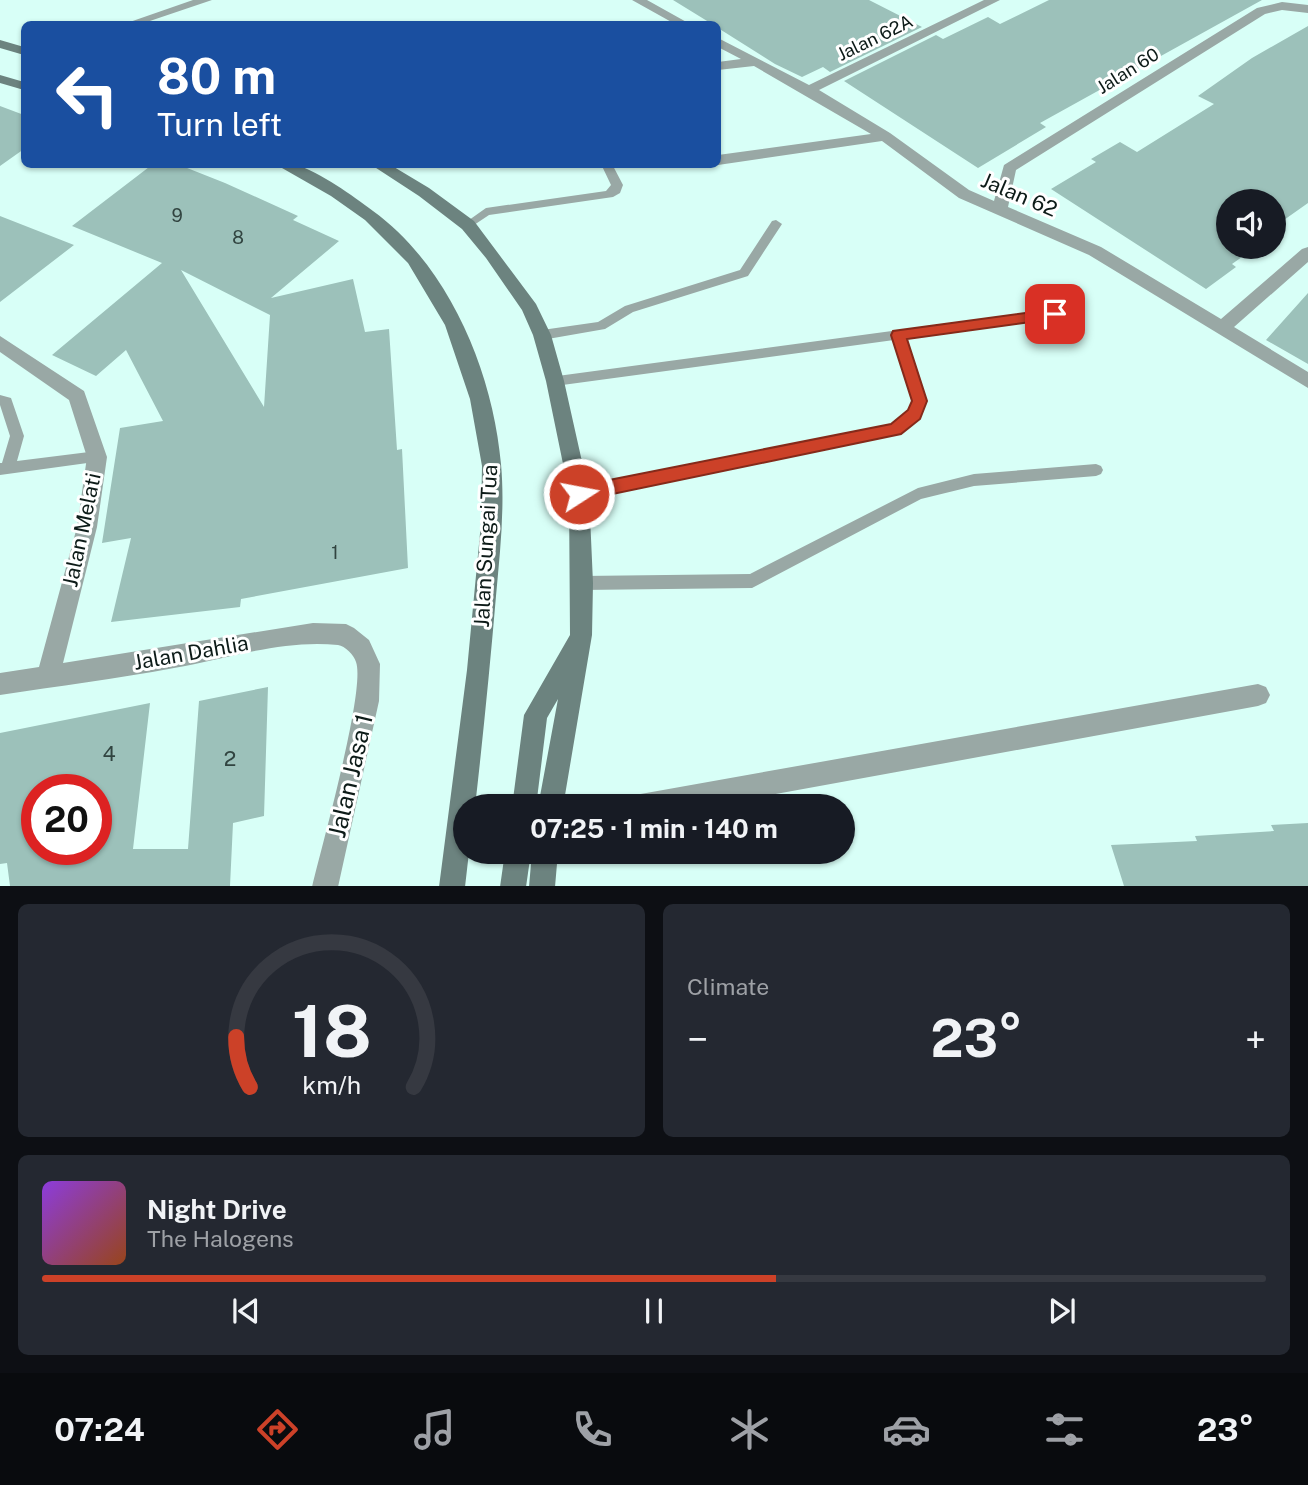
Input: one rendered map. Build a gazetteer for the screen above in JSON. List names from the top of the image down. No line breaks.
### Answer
{"streets":{"main road":["Jalan Sungai Tua"],"street":["Jalan 62A","Jalan 60","Jalan 62","Jalan Melati","Jalan Dahlia","Jalan Jasa 1"]},"crossings":[["Jalan 62A","Jalan 62"],["Jalan 60","Jalan 62"],["Jalan Melati","Jalan Dahlia"],["Jalan Dahlia","Jalan Jasa 1"]],"house_numbers":["9","8","1","4","2"],"page":{"turn":["80 m","Turn left"],"limit":"20","trip":"07:25 · 1 min · 140 m","tile":"Climate","heat":["−","23°","+"],"song":["Night Drive","The Halogens"],"tabs":["07:24","23°"],"gauge":["18","km/h"]}}
